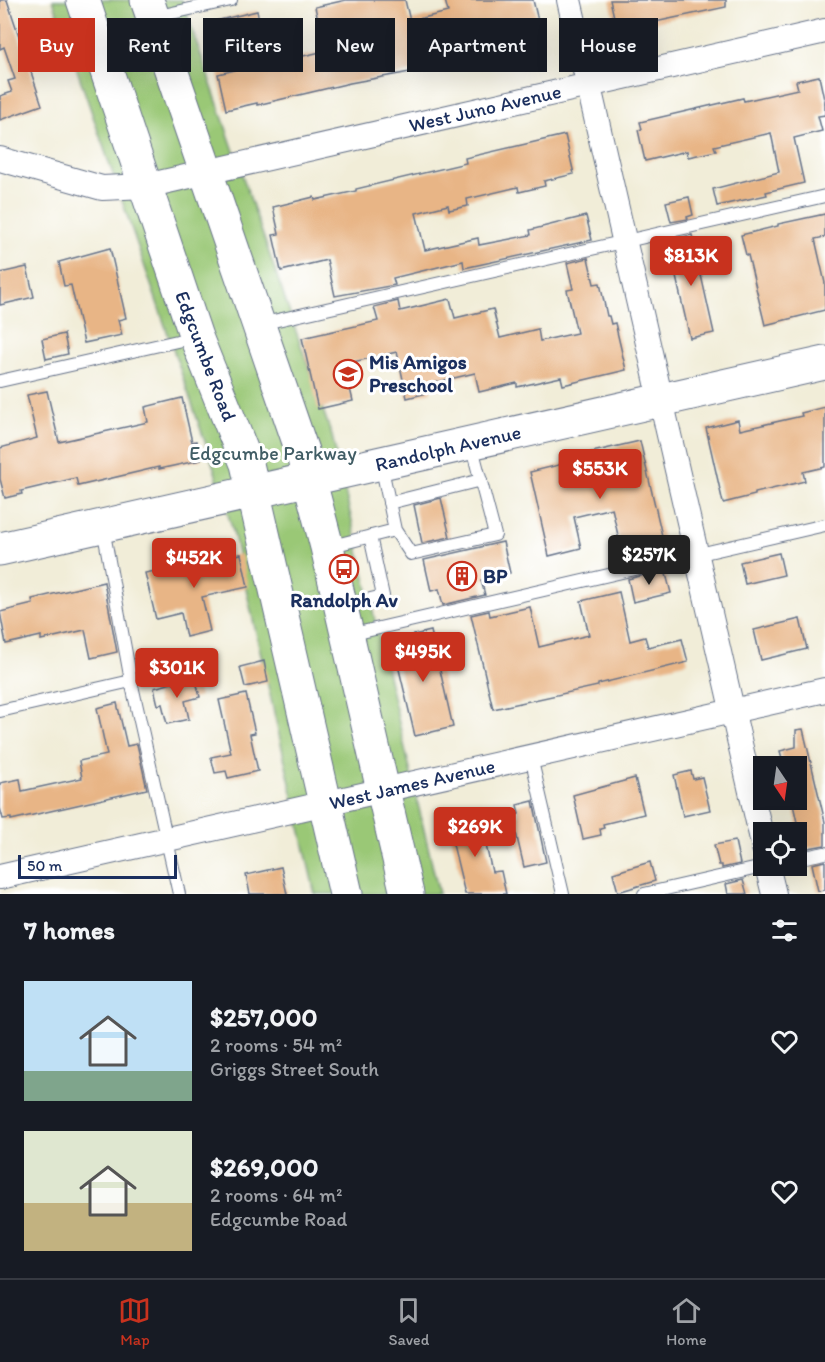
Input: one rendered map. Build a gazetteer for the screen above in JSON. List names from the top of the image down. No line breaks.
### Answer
{"streets":{"street":["West Juno Avenue","Edgcumbe Road","Randolph Avenue","West James Avenue"]},"crossings":[["West Juno Avenue","Edgcumbe Road"],["Edgcumbe Road","Randolph Avenue"],["Edgcumbe Road","West James Avenue"]],"parks":["Edgcumbe Parkway"],"places":{"school or university":["Mis Amigos Preschool"],"bus stop":["Randolph Av"],"building":["BP"]},"scale_bar":"50 m","north":"bottom","page":{"chip":["Buy","Rent","Filters","New","Apartment","House"],"price":["$813K","$553K","$257K","$452K","$495K","$301K","$269K"],"scale":"50 m","heading":"7 homes","list":[{"name":"$257,000","note":"2 rooms · 54 m² · Griggs Street South"},{"name":"$269,000","note":"2 rooms · 64 m² · Edgcumbe Road"}],"tabs":["Map","Saved","Home"]}}
